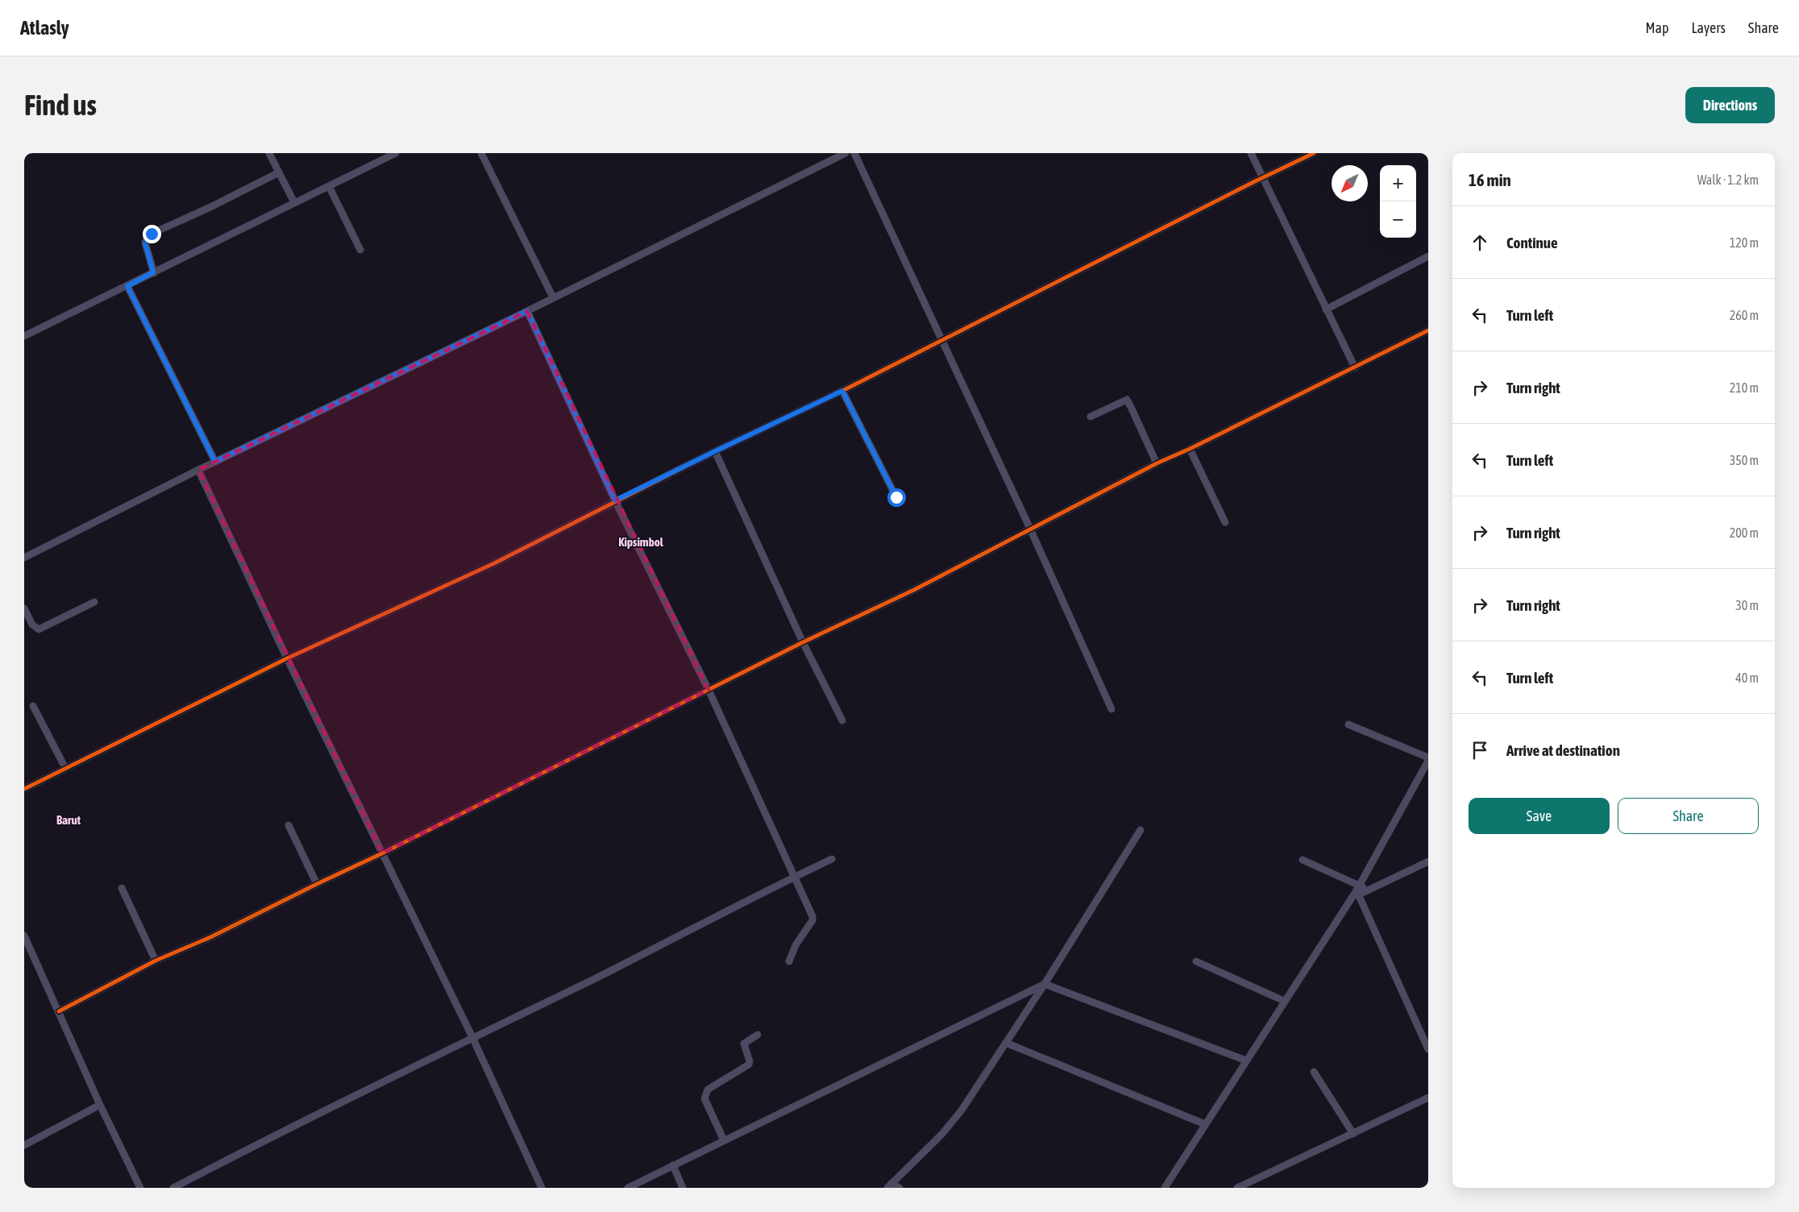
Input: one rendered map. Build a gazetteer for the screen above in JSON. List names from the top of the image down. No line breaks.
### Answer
{"districts":["Kipsimbol","Barut"],"north":"bottom left","page":{"header":"Atlasly","nav":["Map","Layers","Share"],"buttons":["Directions",["Save","Share"]],"title":"Find us","heading":["16 min","Walk · 1.2 km"],"map_buttons":["+","−"],"list":[["Continue","120 m"],["Turn left","260 m"],["Turn right","210 m"],["Turn left","350 m"],["Turn right","200 m"],["Turn right","30 m"],["Turn left","40 m"],"Arrive at destination"]}}
